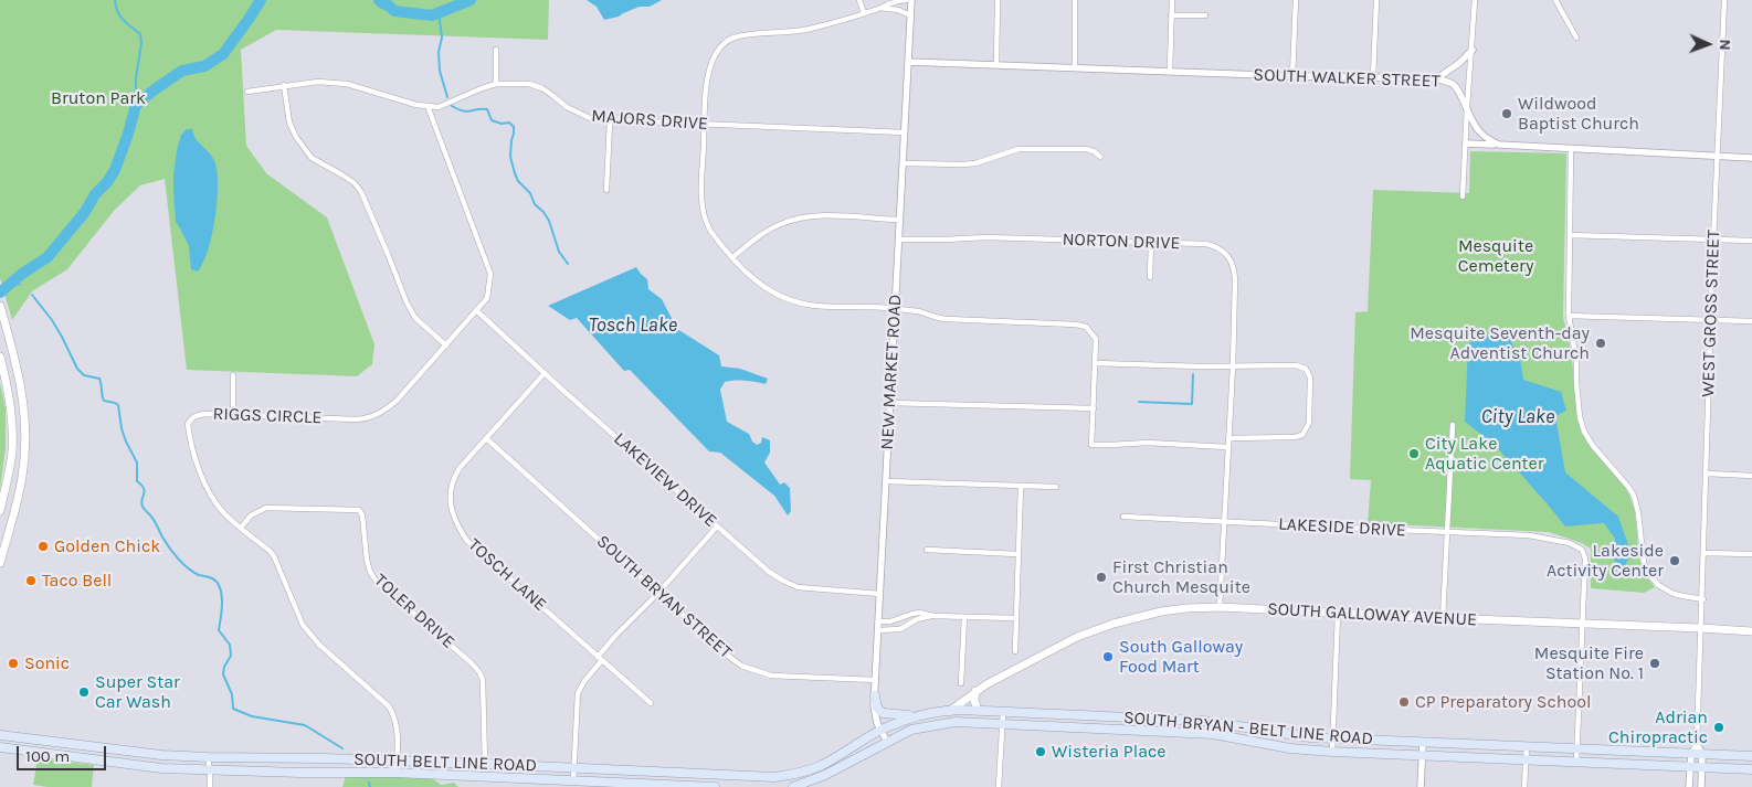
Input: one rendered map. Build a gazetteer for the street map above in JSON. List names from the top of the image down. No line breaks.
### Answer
{"streets":{"main road":["SOUTH GALLOWAY AVENUE","SOUTH BRYAN - BELT LINE ROAD","SOUTH BELT LINE ROAD"],"street":["SOUTH WALKER STREET","MAJORS DRIVE","NORTON DRIVE","WEST GROSS STREET","NEW MARKET ROAD","RIGGS CIRCLE","LAKEVIEW DRIVE","LAKESIDE DRIVE","TOSCH LANE","SOUTH BRYAN STREET","TOLER DRIVE"]},"crossings":[["SOUTH WALKER STREET","NEW MARKET ROAD"],["MAJORS DRIVE","NEW MARKET ROAD"],["MAJORS DRIVE","RIGGS CIRCLE"],["NORTON DRIVE","NEW MARKET ROAD"],["NORTON DRIVE","LAKESIDE DRIVE"],["NORTON DRIVE","SOUTH GALLOWAY AVENUE"],["WEST GROSS STREET","SOUTH GALLOWAY AVENUE"],["NEW MARKET ROAD","LAKEVIEW DRIVE"],["NEW MARKET ROAD","SOUTH BRYAN STREET"],["NEW MARKET ROAD","SOUTH BRYAN - BELT LINE ROAD"],["NEW MARKET ROAD","SOUTH BELT LINE ROAD"],["RIGGS CIRCLE","LAKEVIEW DRIVE"],["RIGGS CIRCLE","TOLER DRIVE"],["RIGGS CIRCLE","SOUTH BELT LINE ROAD"],["LAKEVIEW DRIVE","TOSCH LANE"],["LAKESIDE DRIVE","SOUTH GALLOWAY AVENUE"],["TOSCH LANE","SOUTH BRYAN STREET"],["TOLER DRIVE","SOUTH BELT LINE ROAD"],["SOUTH GALLOWAY AVENUE","SOUTH BRYAN - BELT LINE ROAD"],["SOUTH BRYAN - BELT LINE ROAD","SOUTH BELT LINE ROAD"]],"water":["Tosch Lake","City Lake"],"parks":["Bruton Park","Mesquite Cemetery"],"places":["Wildwood Baptist Church","Mesquite Seventh-day Adventist Church","City Lake Aquatic Center","Golden Chick","Lakeside Activity Center","First Christian Church Mesquite","Taco Bell","South Galloway Food Mart","Sonic","Mesquite Fire Station No. 1","Super Star Car Wash","CP Preparatory School","Adrian Chiropractic","Wisteria Place"],"scale_bar":"100 m","north":"right"}
